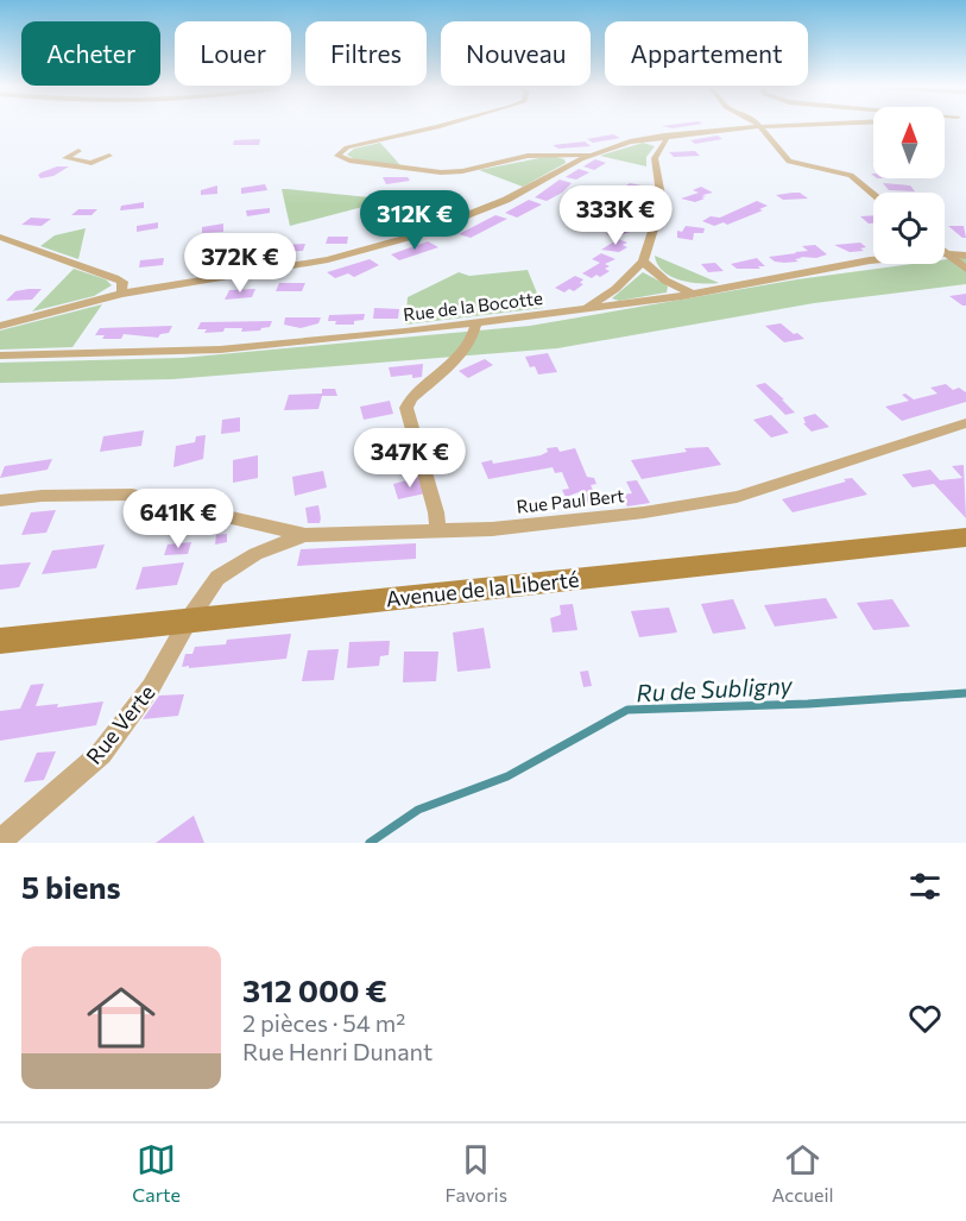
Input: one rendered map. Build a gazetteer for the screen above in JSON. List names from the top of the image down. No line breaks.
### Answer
{"streets":{"main road":["Avenue de la Liberté"],"street":["Rue de la Bocotte","Rue Paul Bert","Rue Verte"]},"crossings":[["Rue Paul Bert","Rue Verte"],["Avenue de la Liberté","Rue Verte"]],"water":["Ru de Subligny"],"north":"top","page":{"chip":["Acheter","Louer","Filtres","Nouveau","Appartement"],"price":["333K €","312K €","372K €","347K €","641K €"],"heading":"5 biens","list":[{"name":"312 000 €","note":"2 pièces · 54 m² · Rue Henri Dunant"}],"tabs":["Carte","Favoris","Accueil"]}}
